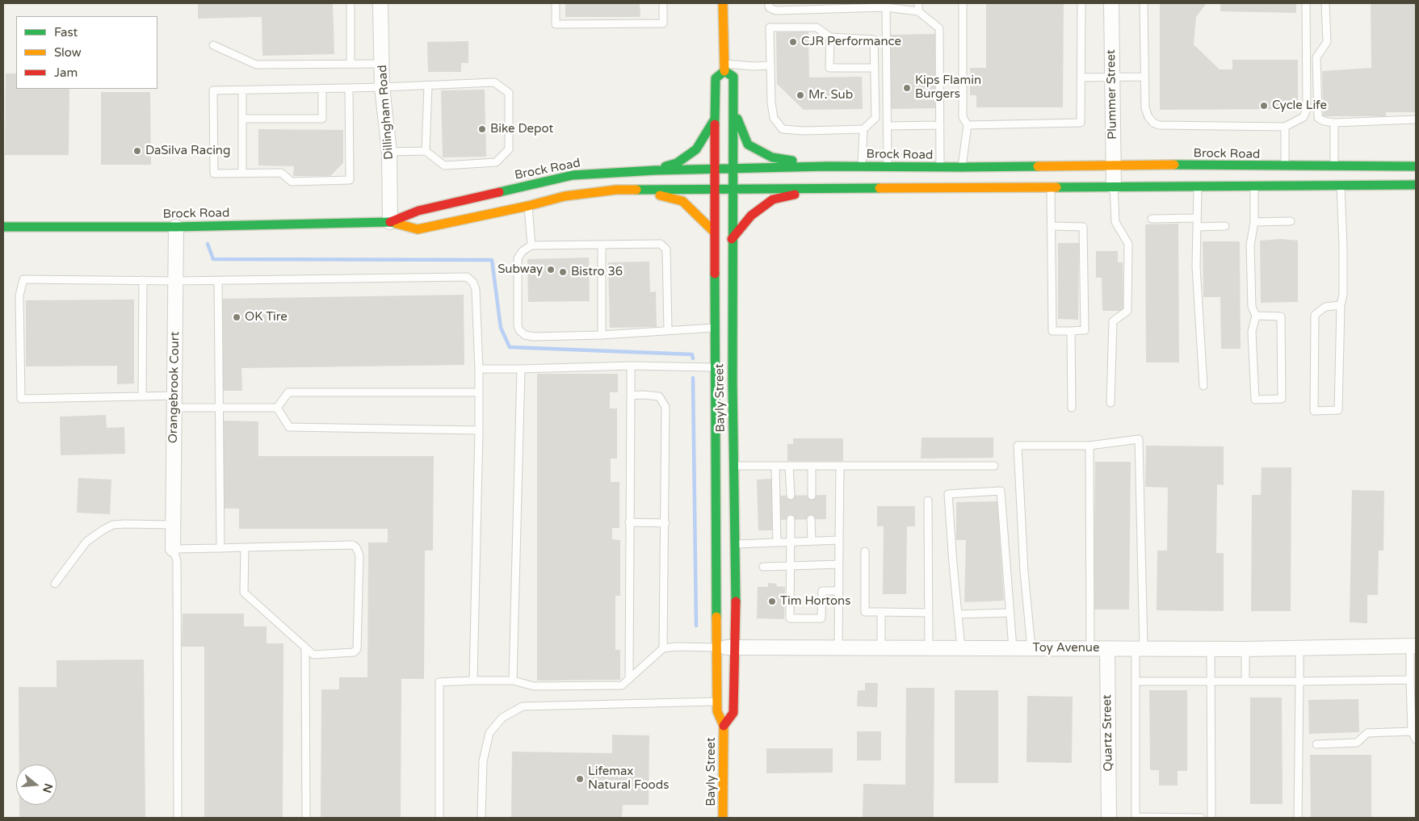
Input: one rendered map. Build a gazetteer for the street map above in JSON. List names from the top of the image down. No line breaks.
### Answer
{"streets":{"main road":["Brock Road","Bayly Street"],"street":["Plummer Street","Dillingham Road","Orangebrook Court","Toy Avenue","Quartz Street"]},"crossings":[["Plummer Street","Brock Road"],["Dillingham Road","Brock Road"],["Brock Road","Orangebrook Court"],["Brock Road","Bayly Street"],["Bayly Street","Toy Avenue"],["Toy Avenue","Quartz Street"]],"places":["CJR Performance","Kips Flamin Burgers","Mr. Sub","Cycle Life","Bike Depot","DaSilva Racing","Subway","Bistro 36","OK Tire","Tim Hortons","Lifemax Natural Foods"],"legend":["Fast","Slow","Jam"],"north":"right"}
